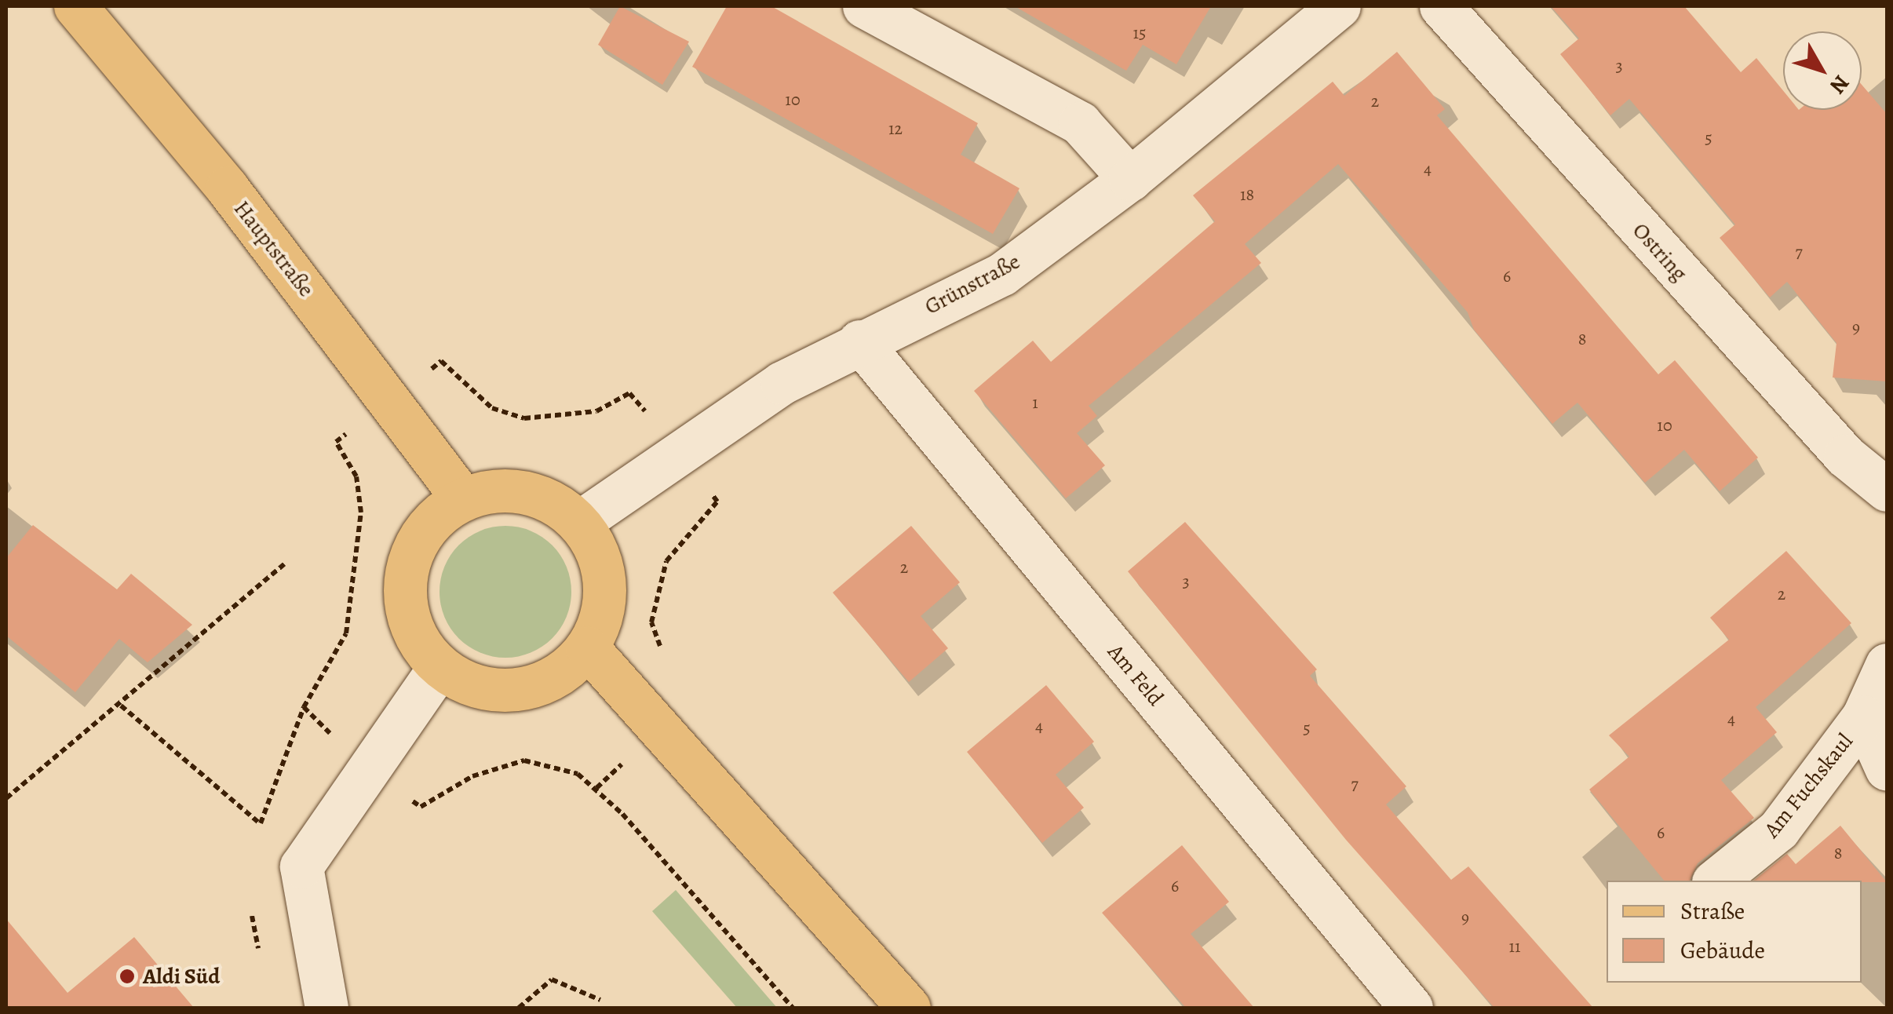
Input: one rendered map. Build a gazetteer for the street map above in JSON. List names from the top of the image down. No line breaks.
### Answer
{"streets":{"main road":["Hauptstraße"],"street":["Ostring","Grünstraße","Am Feld","Am Fuchskaul"]},"crossings":[["Hauptstraße","Grünstraße"],["Grünstraße","Am Feld"]],"places":["Aldi Süd"],"house_numbers":["15","3","10","2","12","5","4","18","7","6","9","8","1","10","2","3","2","4","4","5","7","6","8","6","9","11"],"legend":["Straße","Gebäude"],"north":"bottom right"}
